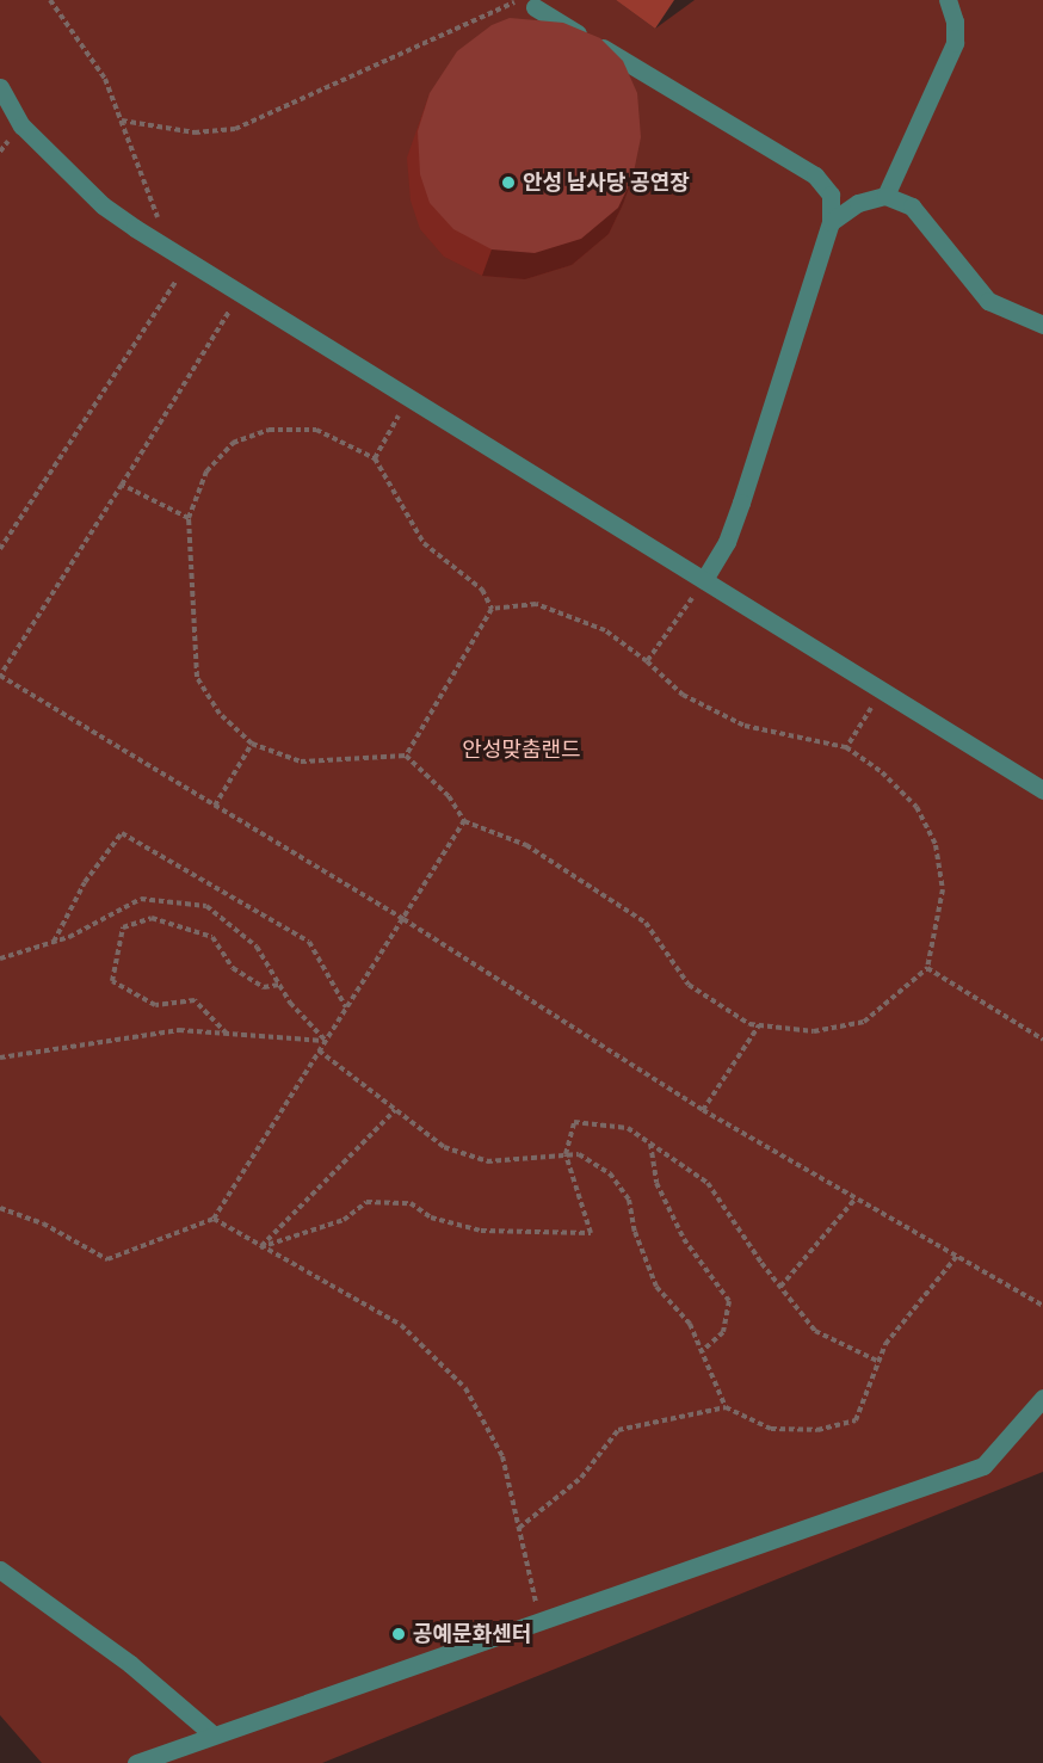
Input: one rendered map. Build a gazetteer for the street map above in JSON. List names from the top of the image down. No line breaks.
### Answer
{"parks":["안성맞춤랜드"],"places":["안성 남사당 공연장","공예문화센터"]}
